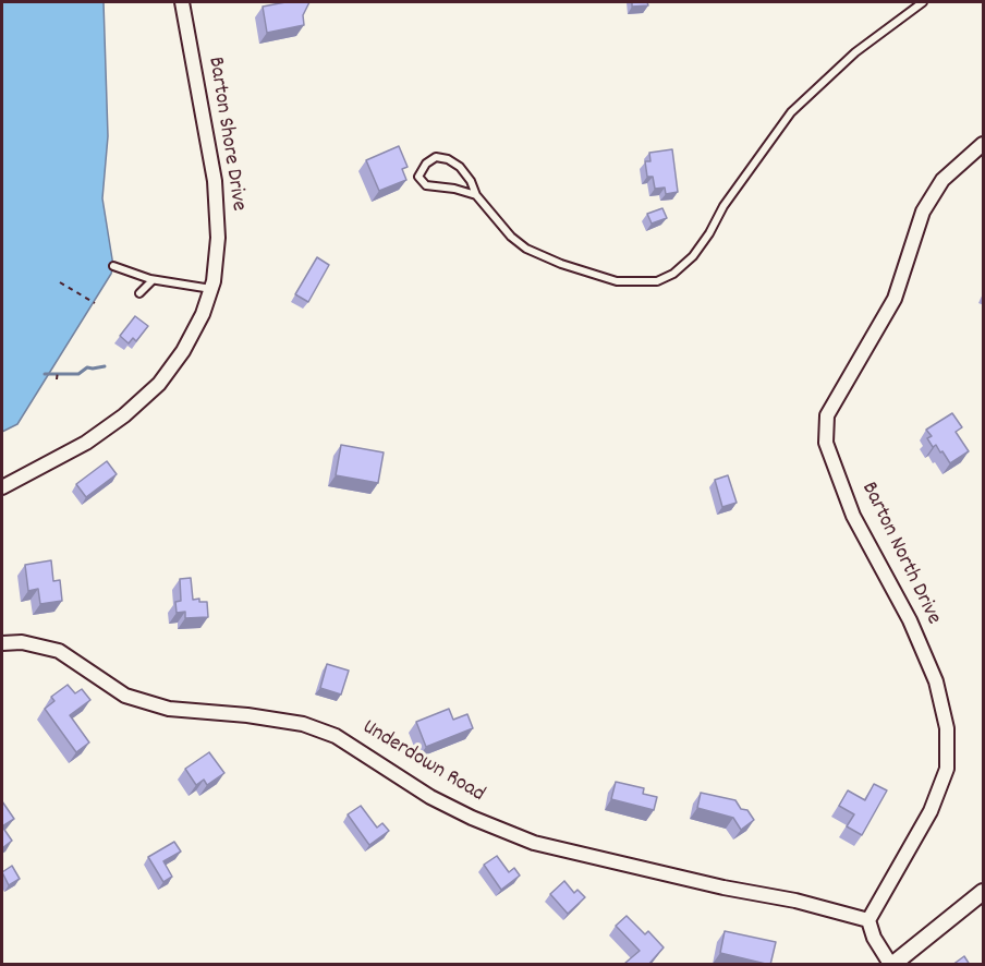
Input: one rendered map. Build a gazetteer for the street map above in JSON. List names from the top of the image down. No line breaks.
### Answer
{"streets":{"street":["Barton Shore Drive","Barton North Drive","Underdown Road"]},"crossings":[["Barton North Drive","Underdown Road"]]}
